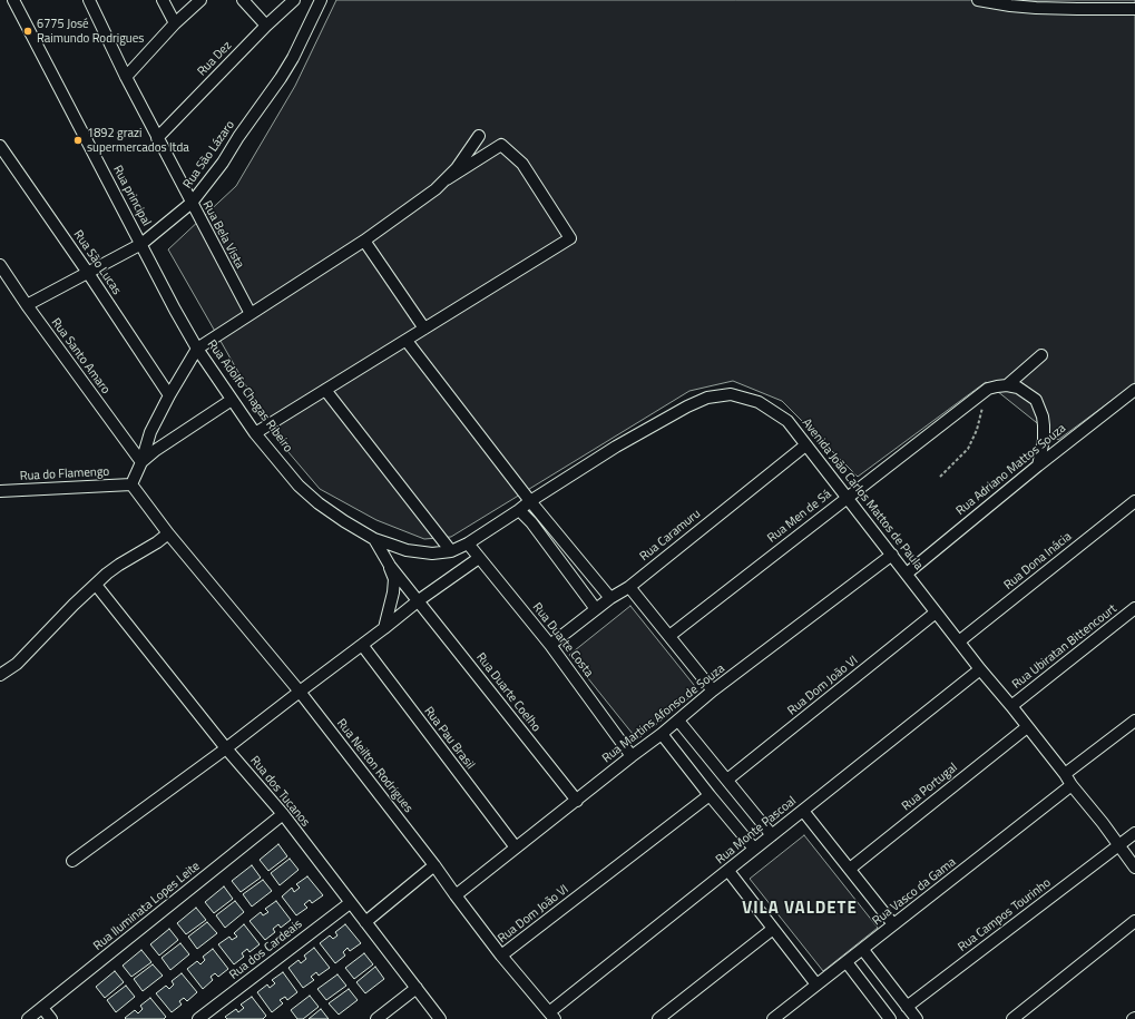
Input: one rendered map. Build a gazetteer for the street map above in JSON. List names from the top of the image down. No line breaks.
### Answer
{"streets":{"street":["Rua Dez","Rua São Lázaro","Rua principal","Rua Bela Vista","Rua São Lucas","Rua Santo Amaro","Rua Adolfo Chagas Ribeiro","Rua Adriano Mattos Souza","Rua do Flamengo","Avenida João Carlos Mattos de Paula","Rua Men de Sá","Rua Caramuru","Rua Dona Inácia","Rua Duarte Costa","Rua Ubiratan Bittencourt","Rua Dom João VI","Rua Duarte Coelho","Rua Martins Afonso de Souza","Rua Pau Brasil","Rua Neilton Rodrigues","Rua Portugal","Rua dos Tucanos","Rua Monte Pascoal","Rua Vasco da Gama","Rua Iluminata Lopes Leite","Rua Campos Tourinho","Rua dos Cardeais"]},"crossings":[["Rua Dez","Rua Bela Vista"],["Rua São Lázaro","Rua principal"],["Rua São Lázaro","Rua Bela Vista"],["Rua São Lázaro","Rua São Lucas"],["Rua São Lázaro","Rua Santo Amaro"],["Rua principal","Rua Adolfo Chagas Ribeiro"],["Rua Adolfo Chagas Ribeiro","Avenida João Carlos Mattos de Paula"],["Rua Adriano Mattos Souza","Avenida João Carlos Mattos de Paula"],["Rua do Flamengo","Rua Neilton Rodrigues"],["Avenida João Carlos Mattos de Paula","Rua Men de Sá"],["Avenida João Carlos Mattos de Paula","Rua Caramuru"],["Avenida João Carlos Mattos de Paula","Rua Dona Inácia"],["Avenida João Carlos Mattos de Paula","Rua Duarte Costa"],["Avenida João Carlos Mattos de Paula","Rua Ubiratan Bittencourt"],["Avenida João Carlos Mattos de Paula","Rua Dom João VI"],["Avenida João Carlos Mattos de Paula","Rua Martins Afonso de Souza"],["Avenida João Carlos Mattos de Paula","Rua Portugal"],["Avenida João Carlos Mattos de Paula","Rua Monte Pascoal"],["Avenida João Carlos Mattos de Paula","Rua Vasco da Gama"],["Avenida João Carlos Mattos de Paula","Rua Campos Tourinho"],["Rua Caramuru","Rua Duarte Costa"],["Rua Duarte Costa","Rua Martins Afonso de Souza"],["Rua Dom João VI","Rua Neilton Rodrigues"],["Rua Duarte Coelho","Rua Martins Afonso de Souza"],["Rua Martins Afonso de Souza","Rua Pau Brasil"],["Rua Martins Afonso de Souza","Rua Neilton Rodrigues"],["Rua Neilton Rodrigues","Rua Monte Pascoal"],["Rua dos Tucanos","Rua Iluminata Lopes Leite"],["Rua dos Tucanos","Rua dos Cardeais"]],"districts":["VILA VALDETE"],"places":["6775 José Raimundo Rodrigues","1892 grazi supermercados ltda"]}
